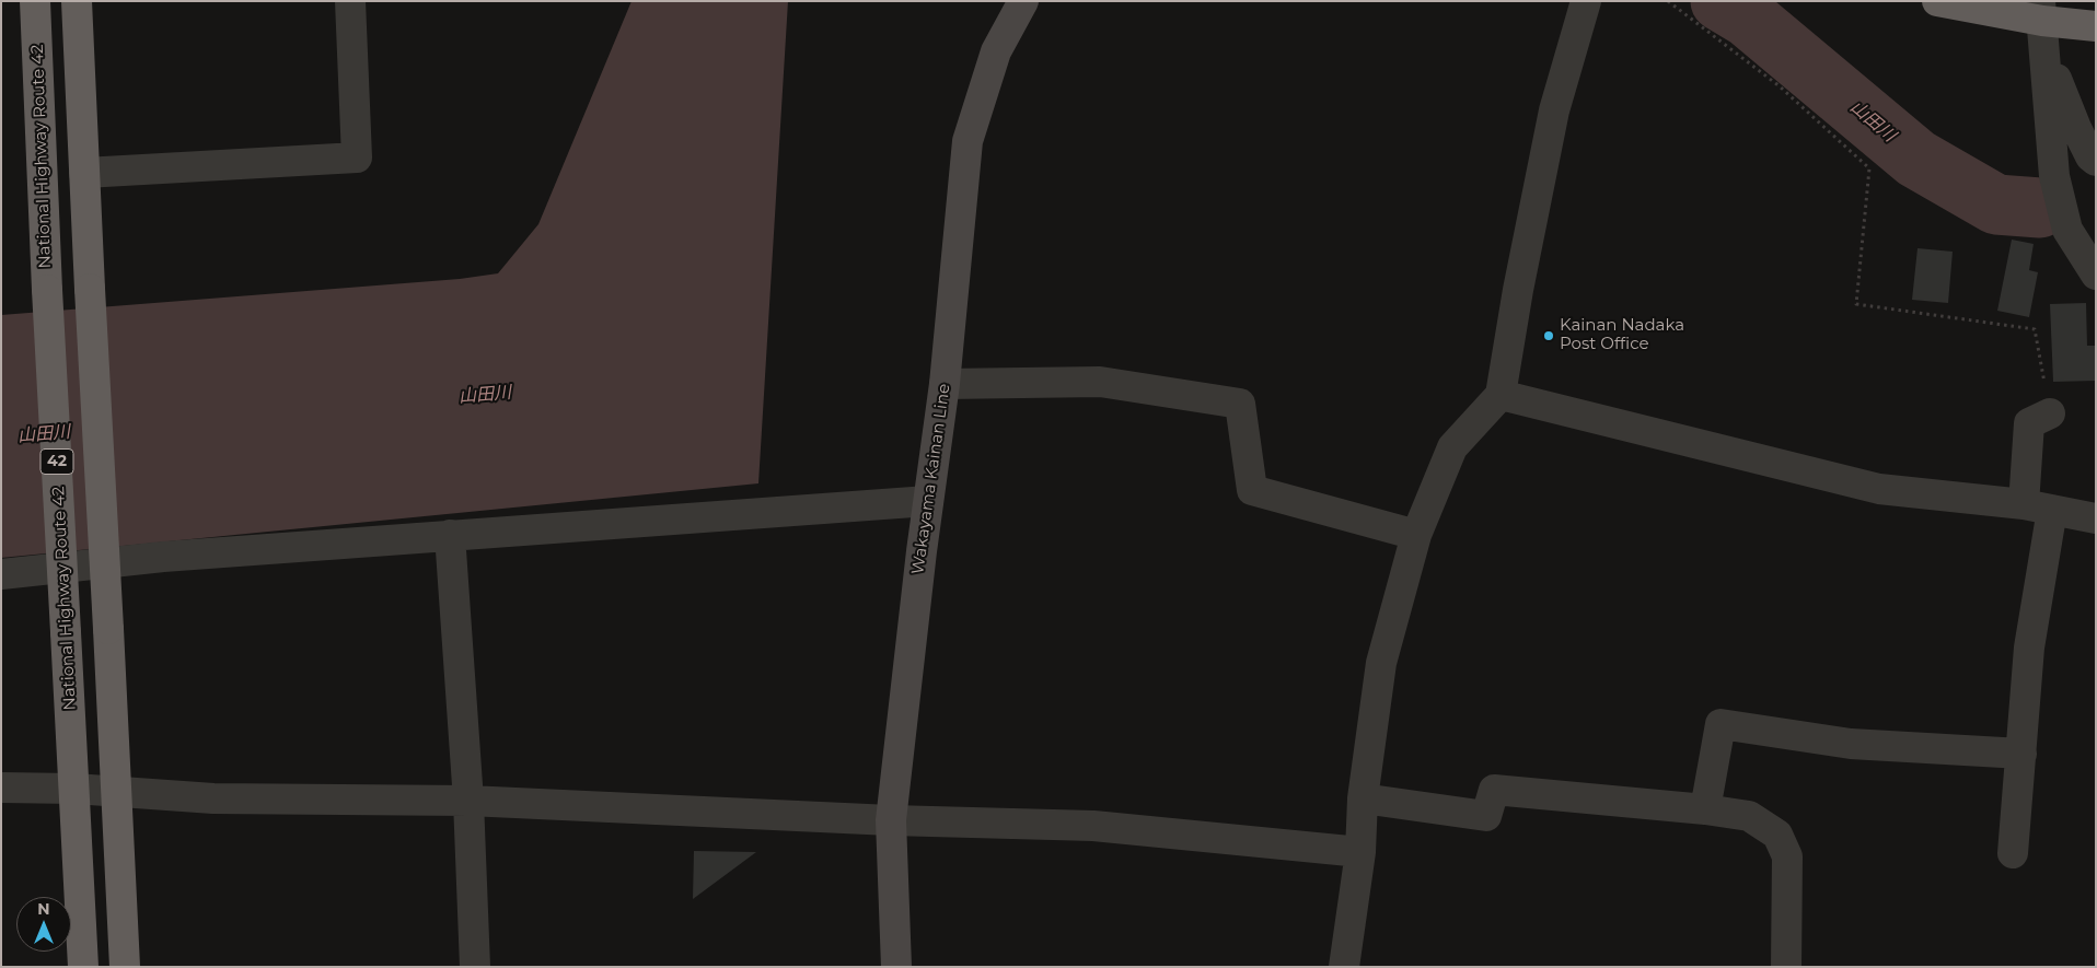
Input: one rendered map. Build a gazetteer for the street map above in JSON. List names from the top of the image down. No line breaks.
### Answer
{"streets":{"highway":["National Highway Route 42","42"],"main road":["Wakayama Kainan Line"]},"water":["山田川"],"places":["Kainan Nadaka Post Office"],"north":"top"}
